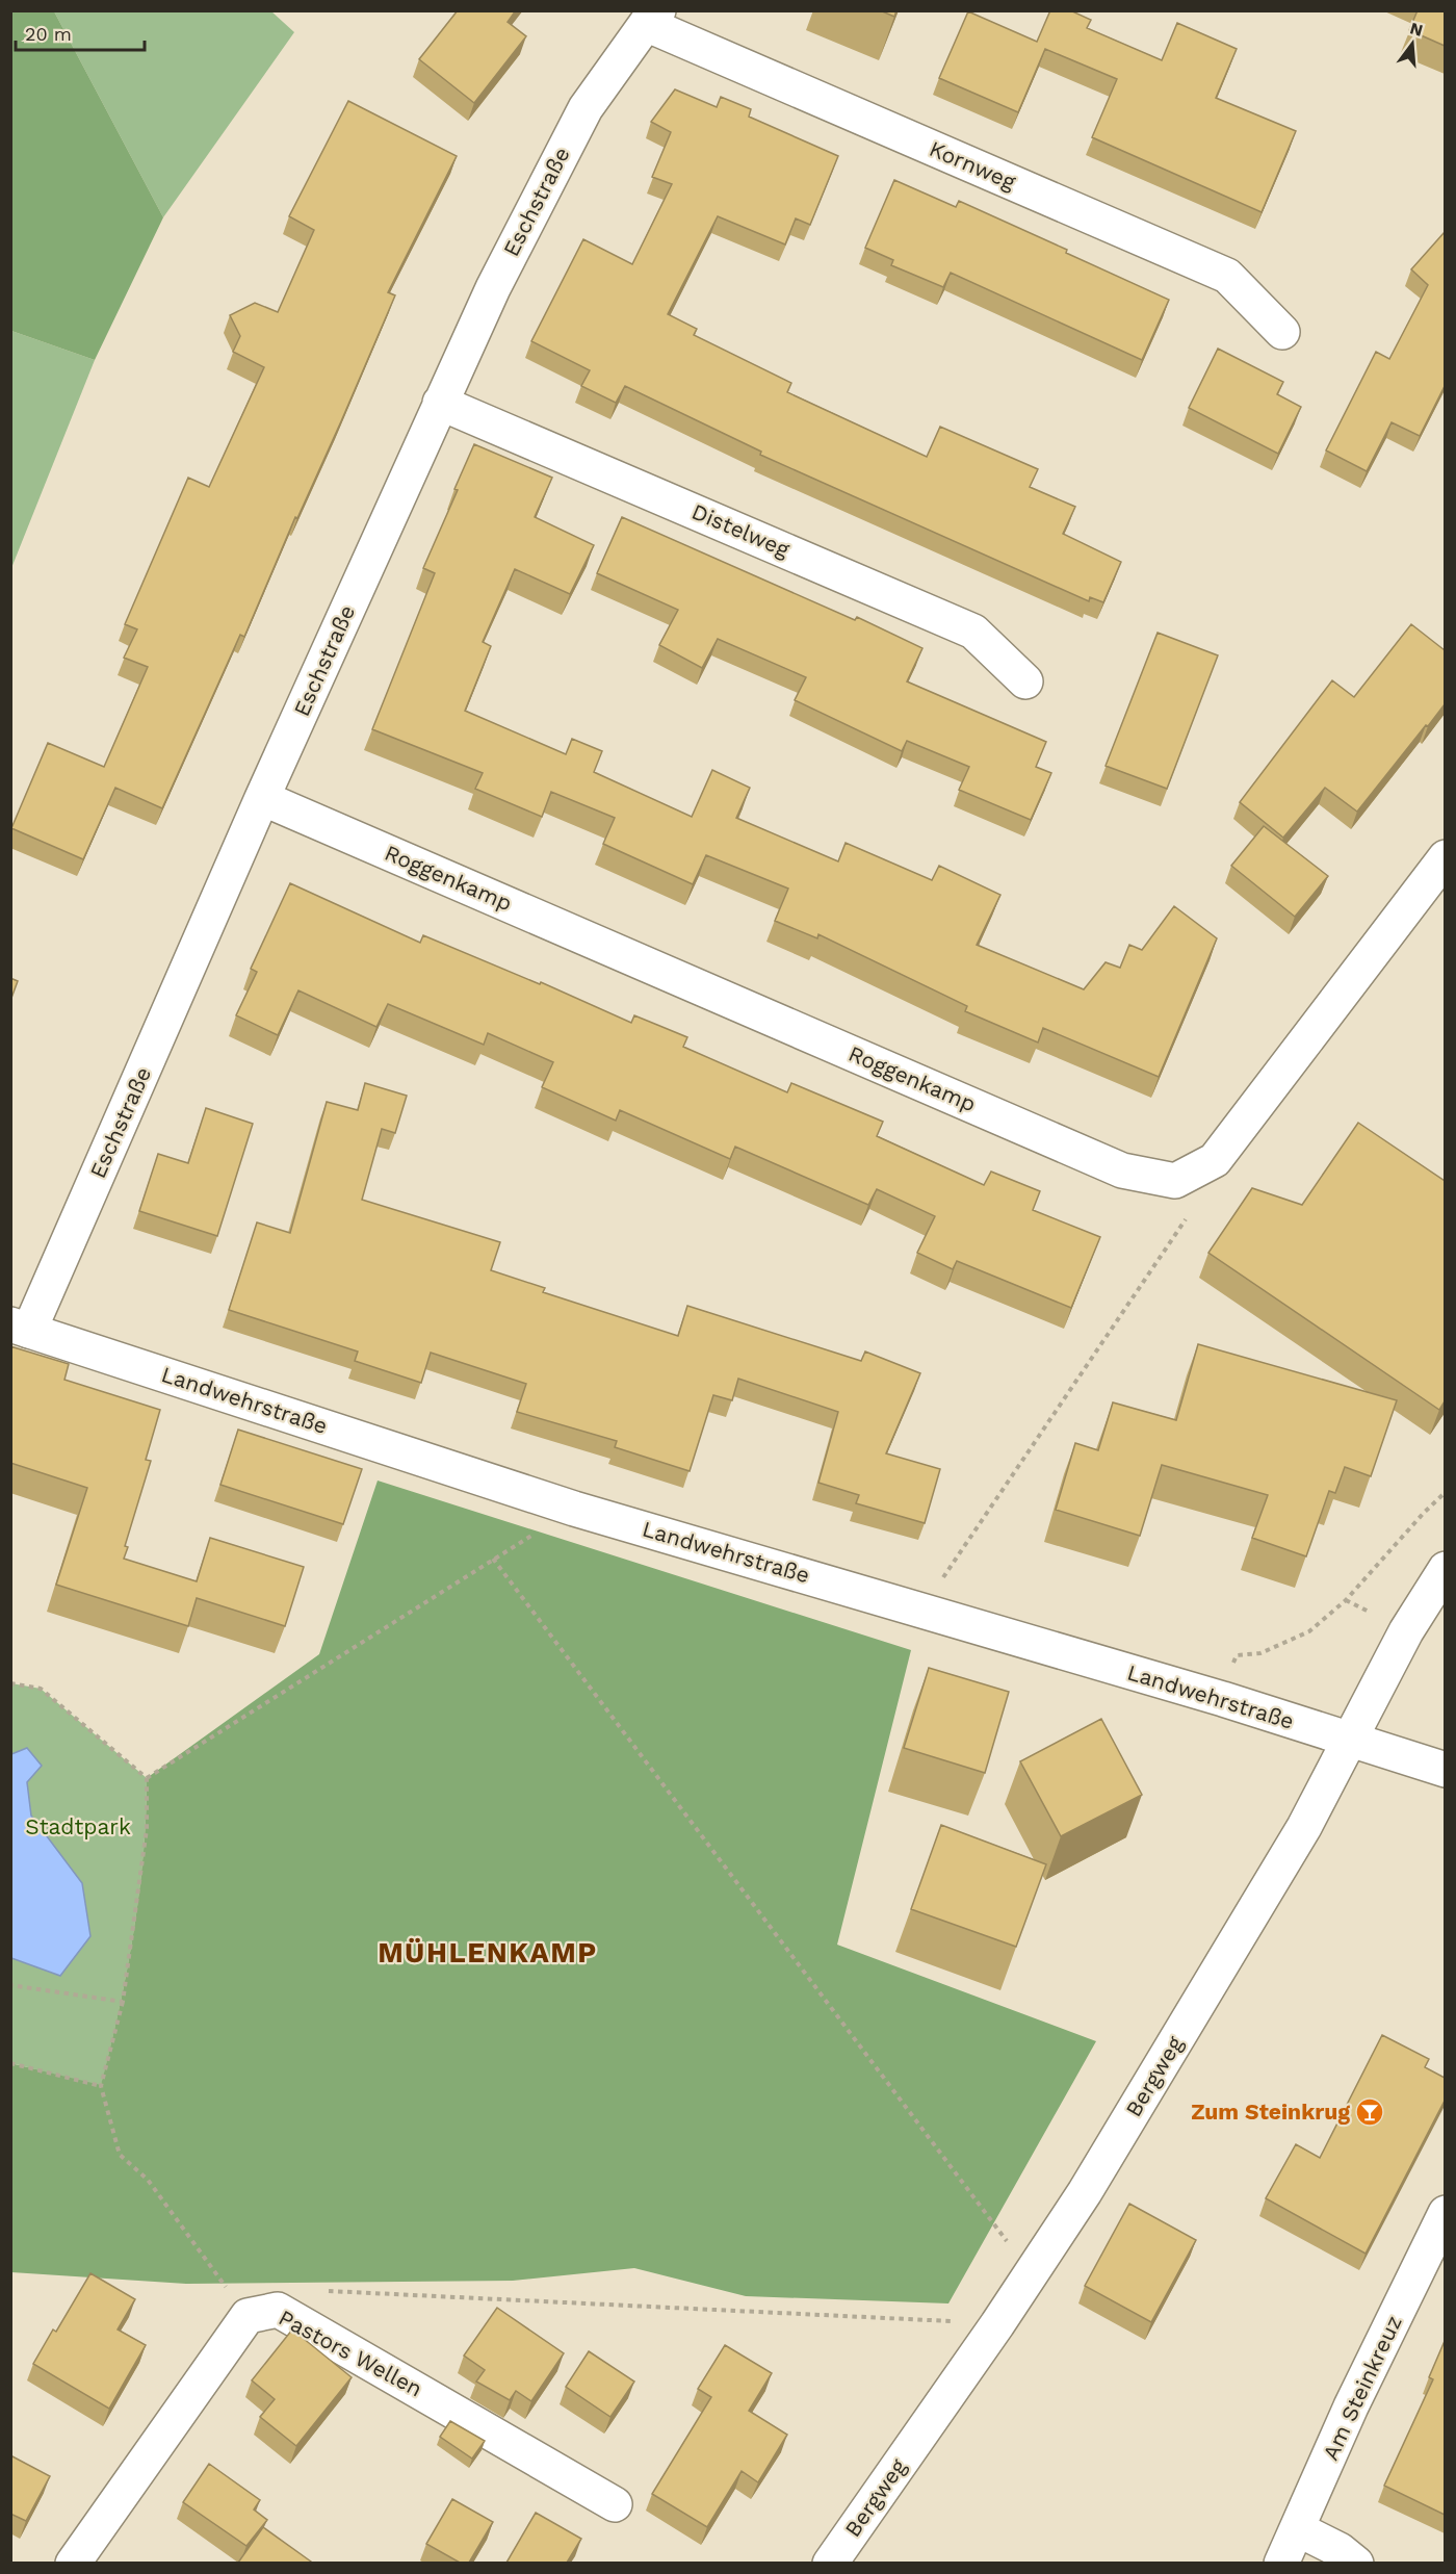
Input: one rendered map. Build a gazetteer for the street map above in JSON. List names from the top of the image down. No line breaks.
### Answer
{"streets":{"street":["Kornweg","Eschstraße","Distelweg","Roggenkamp","Landwehrstraße","Bergweg","Pastors Wellen","Am Steinkreuz"]},"crossings":[["Kornweg","Eschstraße"],["Eschstraße","Distelweg"],["Eschstraße","Roggenkamp"],["Eschstraße","Landwehrstraße"],["Landwehrstraße","Bergweg"]],"districts":["MÜHLENKAMP"],"parks":["Stadtpark"],"places":{"bar":["Zum Steinkrug"]},"scale_bar":"20 m","north":"top"}
